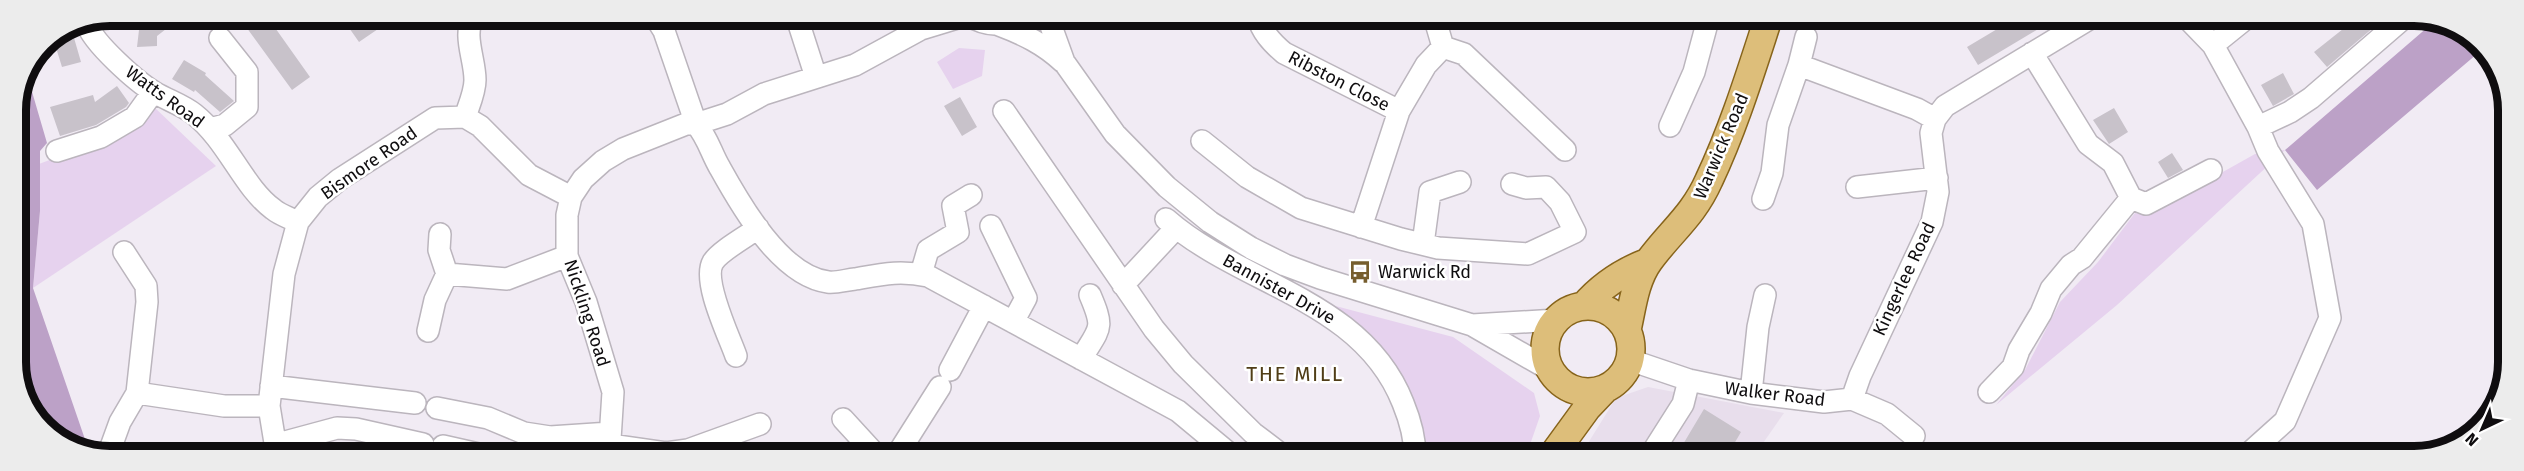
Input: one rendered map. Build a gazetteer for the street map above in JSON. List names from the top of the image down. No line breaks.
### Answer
{"streets":{"main road":["Warwick Road"],"street":["Ribston Close","Watts Road","Bismore Road","Kingerlee Road","Bannister Drive","Nickling Road","Walker Road"]},"crossings":[["Watts Road","Bismore Road"],["Warwick Road","Walker Road"],["Kingerlee Road","Walker Road"]],"districts":["THE MILL"],"places":{"bus stop":["Warwick Rd"]},"north":"bottom left"}
